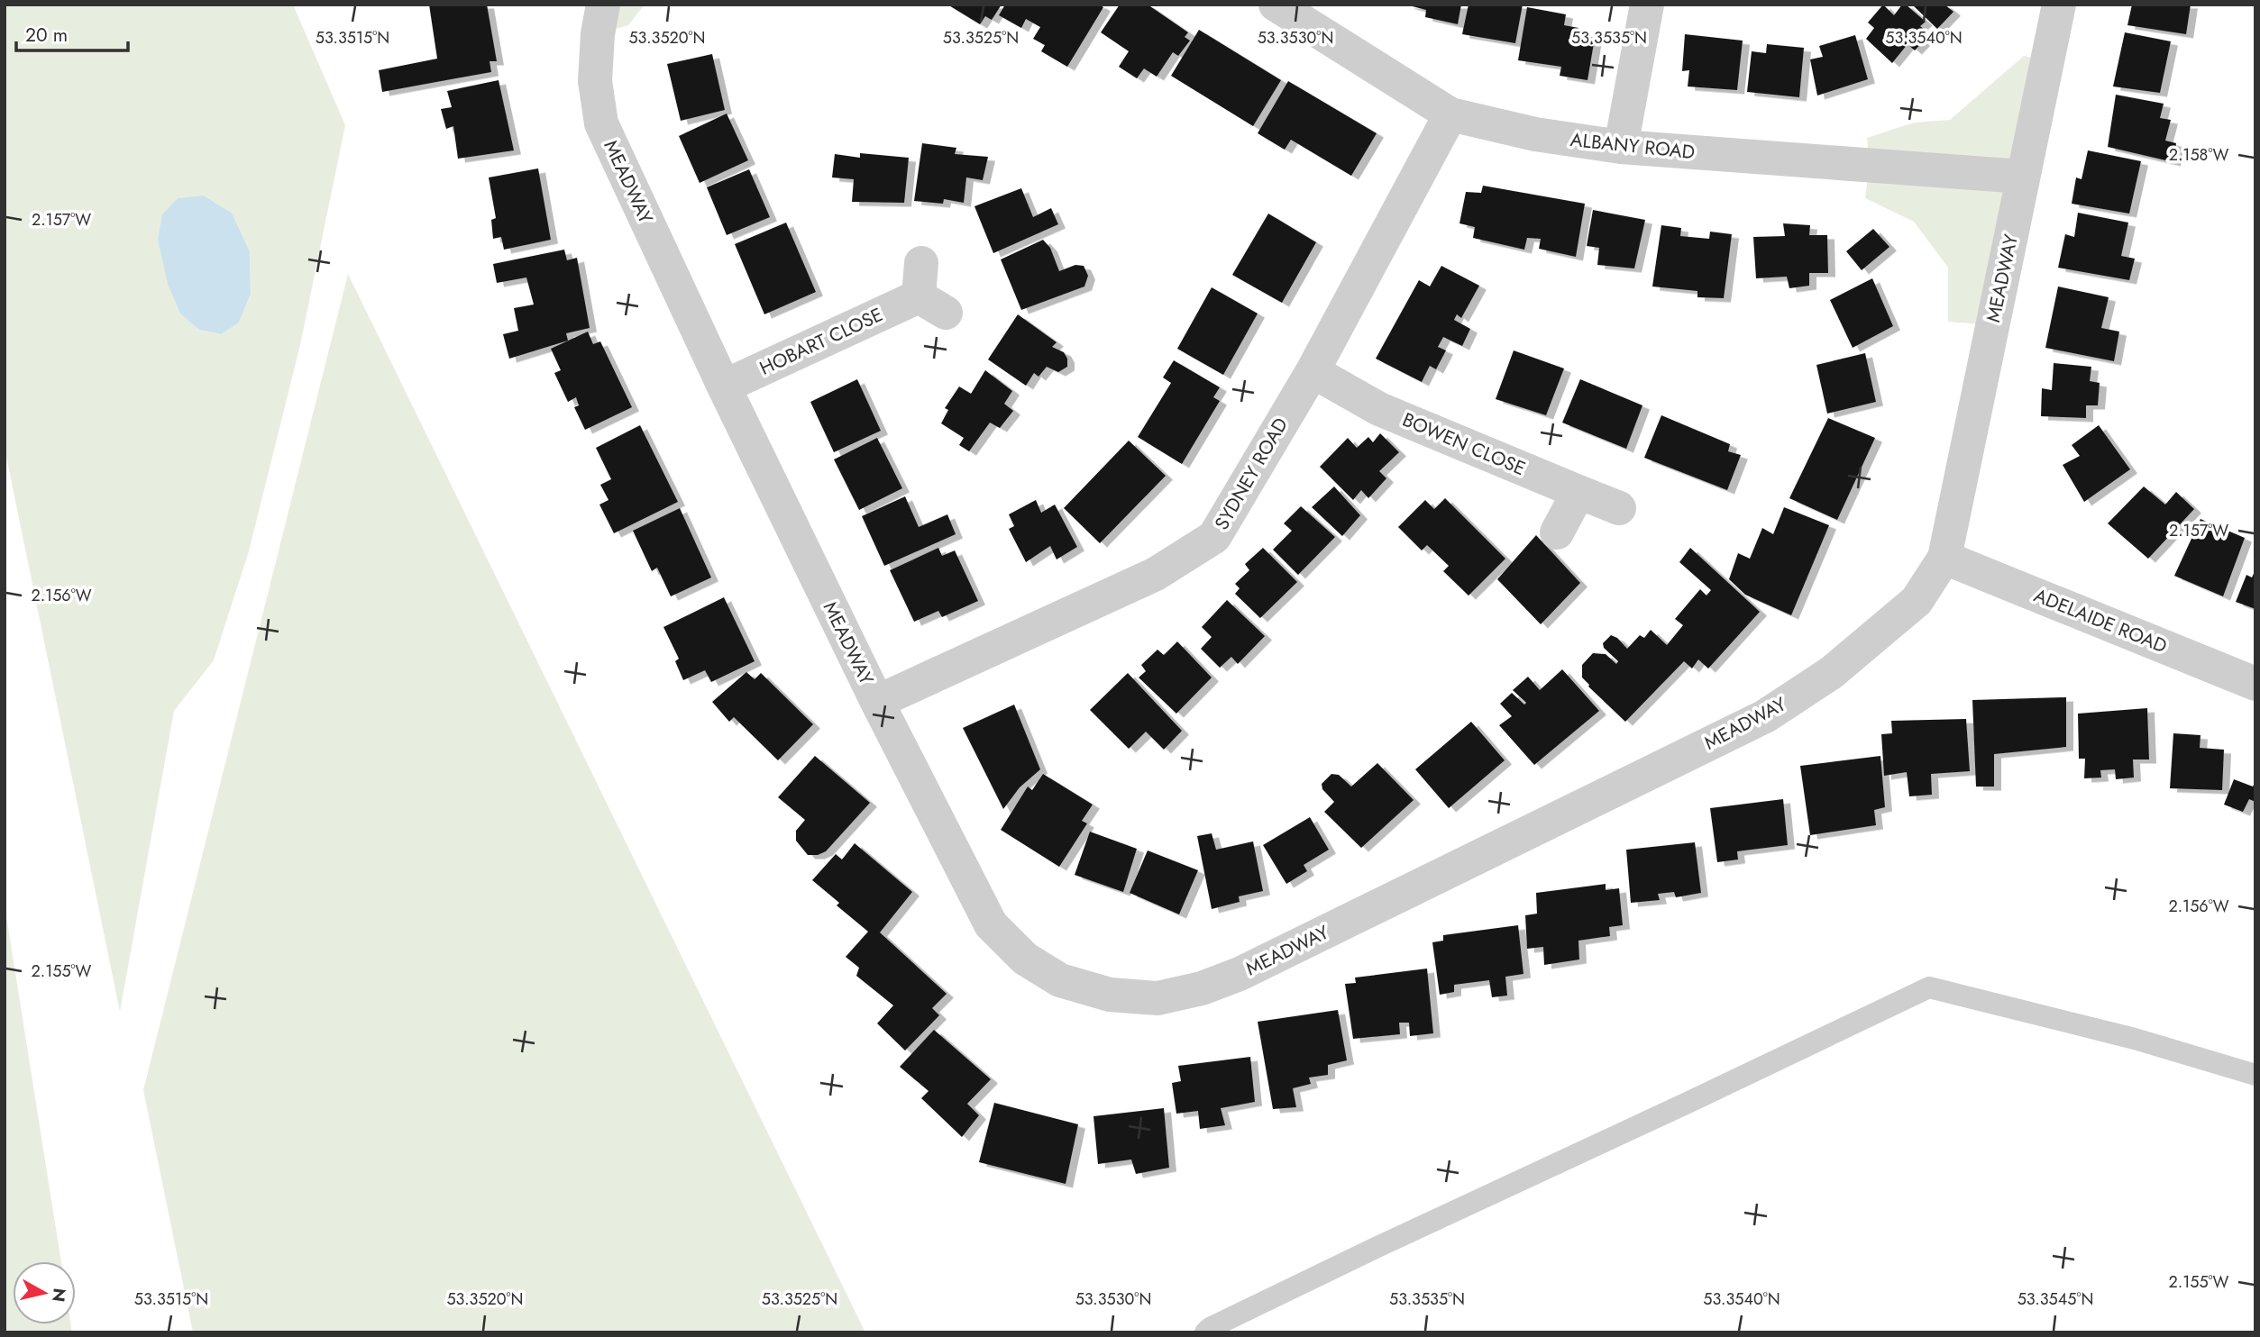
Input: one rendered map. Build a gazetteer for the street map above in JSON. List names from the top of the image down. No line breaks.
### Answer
{"streets":{"street":["ALBANY ROAD","MEADWAY","HOBART CLOSE","BOWEN CLOSE","SYDNEY ROAD","ADELAIDE ROAD"]},"crossings":[["ALBANY ROAD","MEADWAY"],["ALBANY ROAD","SYDNEY ROAD"],["MEADWAY","HOBART CLOSE"],["MEADWAY","SYDNEY ROAD"],["MEADWAY","ADELAIDE ROAD"],["BOWEN CLOSE","SYDNEY ROAD"]],"scale_bar":"20 m","north":"right","coordinates":["53.3515°N","53.3520°N","53.3525°N","53.3530°N","53.3535°N","53.3540°N","2.158°W","2.157°W","2.156°W","2.155°W","53.3545°N"]}
